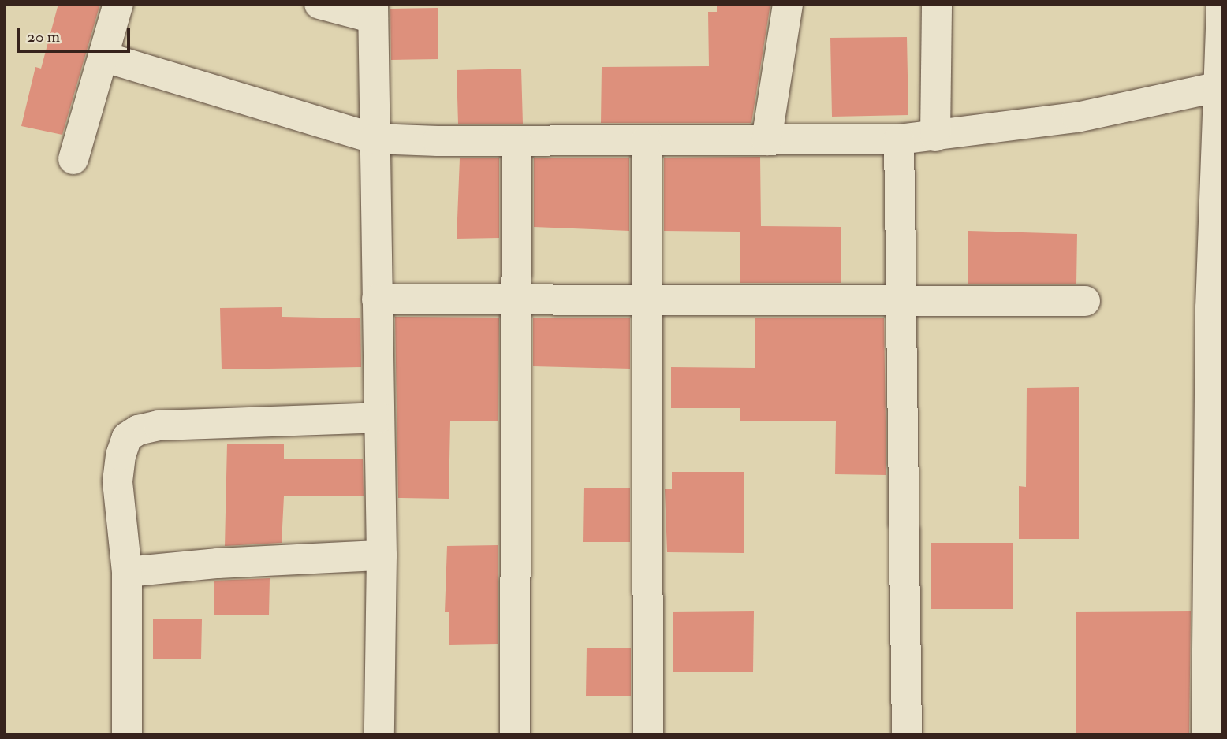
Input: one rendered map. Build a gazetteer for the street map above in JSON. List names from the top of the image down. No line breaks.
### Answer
{"scale_bar":"20 m"}
